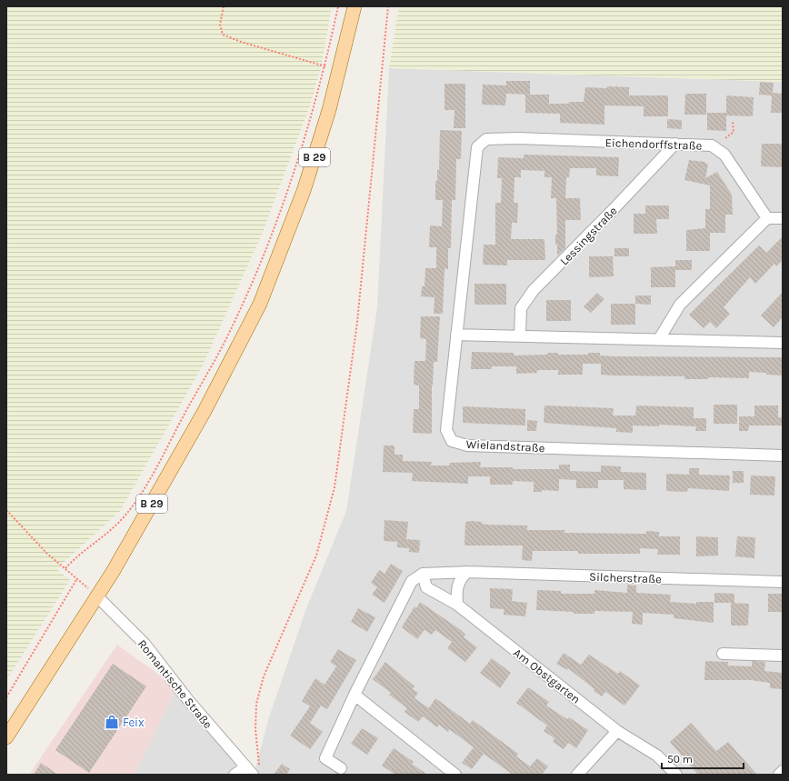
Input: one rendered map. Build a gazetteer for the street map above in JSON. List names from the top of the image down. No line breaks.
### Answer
{"streets":{"main road":["B 29"],"street":["Eichendorffstraße","Lessingstraße","Wielandstraße","Silcherstraße","Am Obstgarten","Romantische Straße"]},"crossings":[["Eichendorffstraße","Lessingstraße"],["Eichendorffstraße","Wielandstraße"],["B 29","Romantische Straße"],["Silcherstraße","Am Obstgarten"]],"places":{"shop":["Feix"]},"scale_bar":"50 m"}
